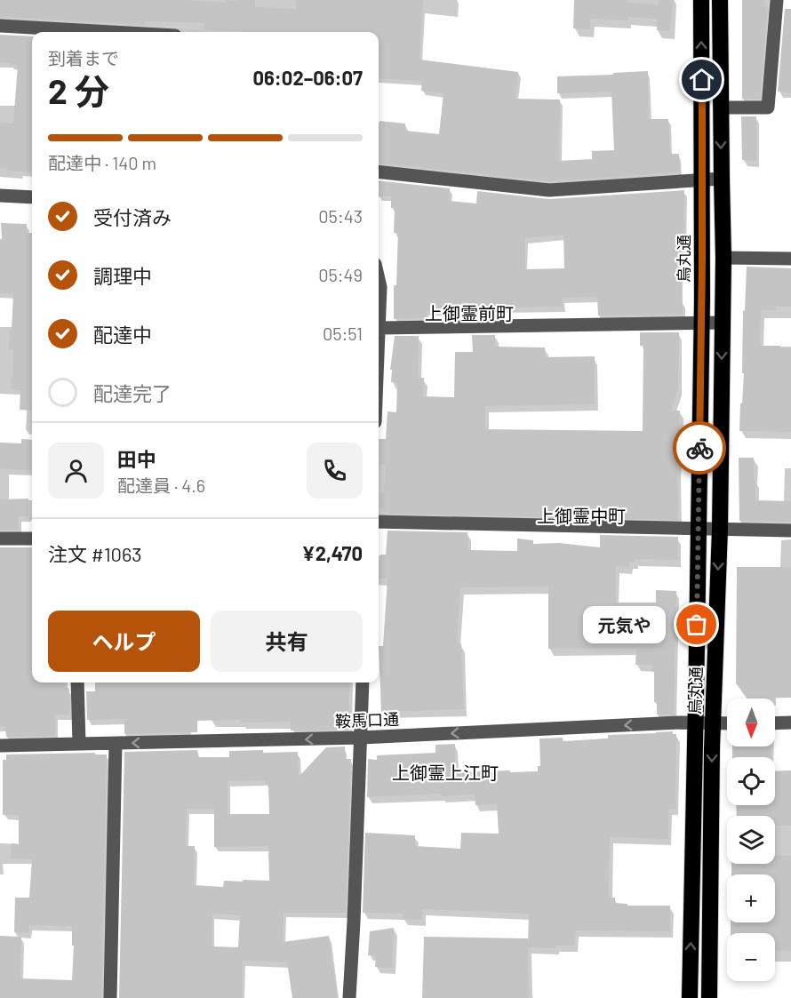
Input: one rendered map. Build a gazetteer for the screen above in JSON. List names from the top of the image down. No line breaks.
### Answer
{"streets":{"highway":["烏丸通"],"street":["鞍馬口通"]},"crossings":[["烏丸通","鞍馬口通"]],"one_way":["鞍馬口通"],"districts":["上御霊前町","上御霊中町","上御霊上江町"],"places":["元気や"],"north":"bottom","page":{"heading":["2 分","到着まで","06:02–06:07"],"panel":["田中","配達員 · 4.6","注文 #1063","¥2,470"],"bar":"配達中 · 140 m","list":[["受付済み","05:43"],["調理中","05:49"],["配達中","05:51"],"配達完了"],"buttons":["ヘルプ","共有"],"bubble":"元気や","map_buttons":["+","−"]}}
